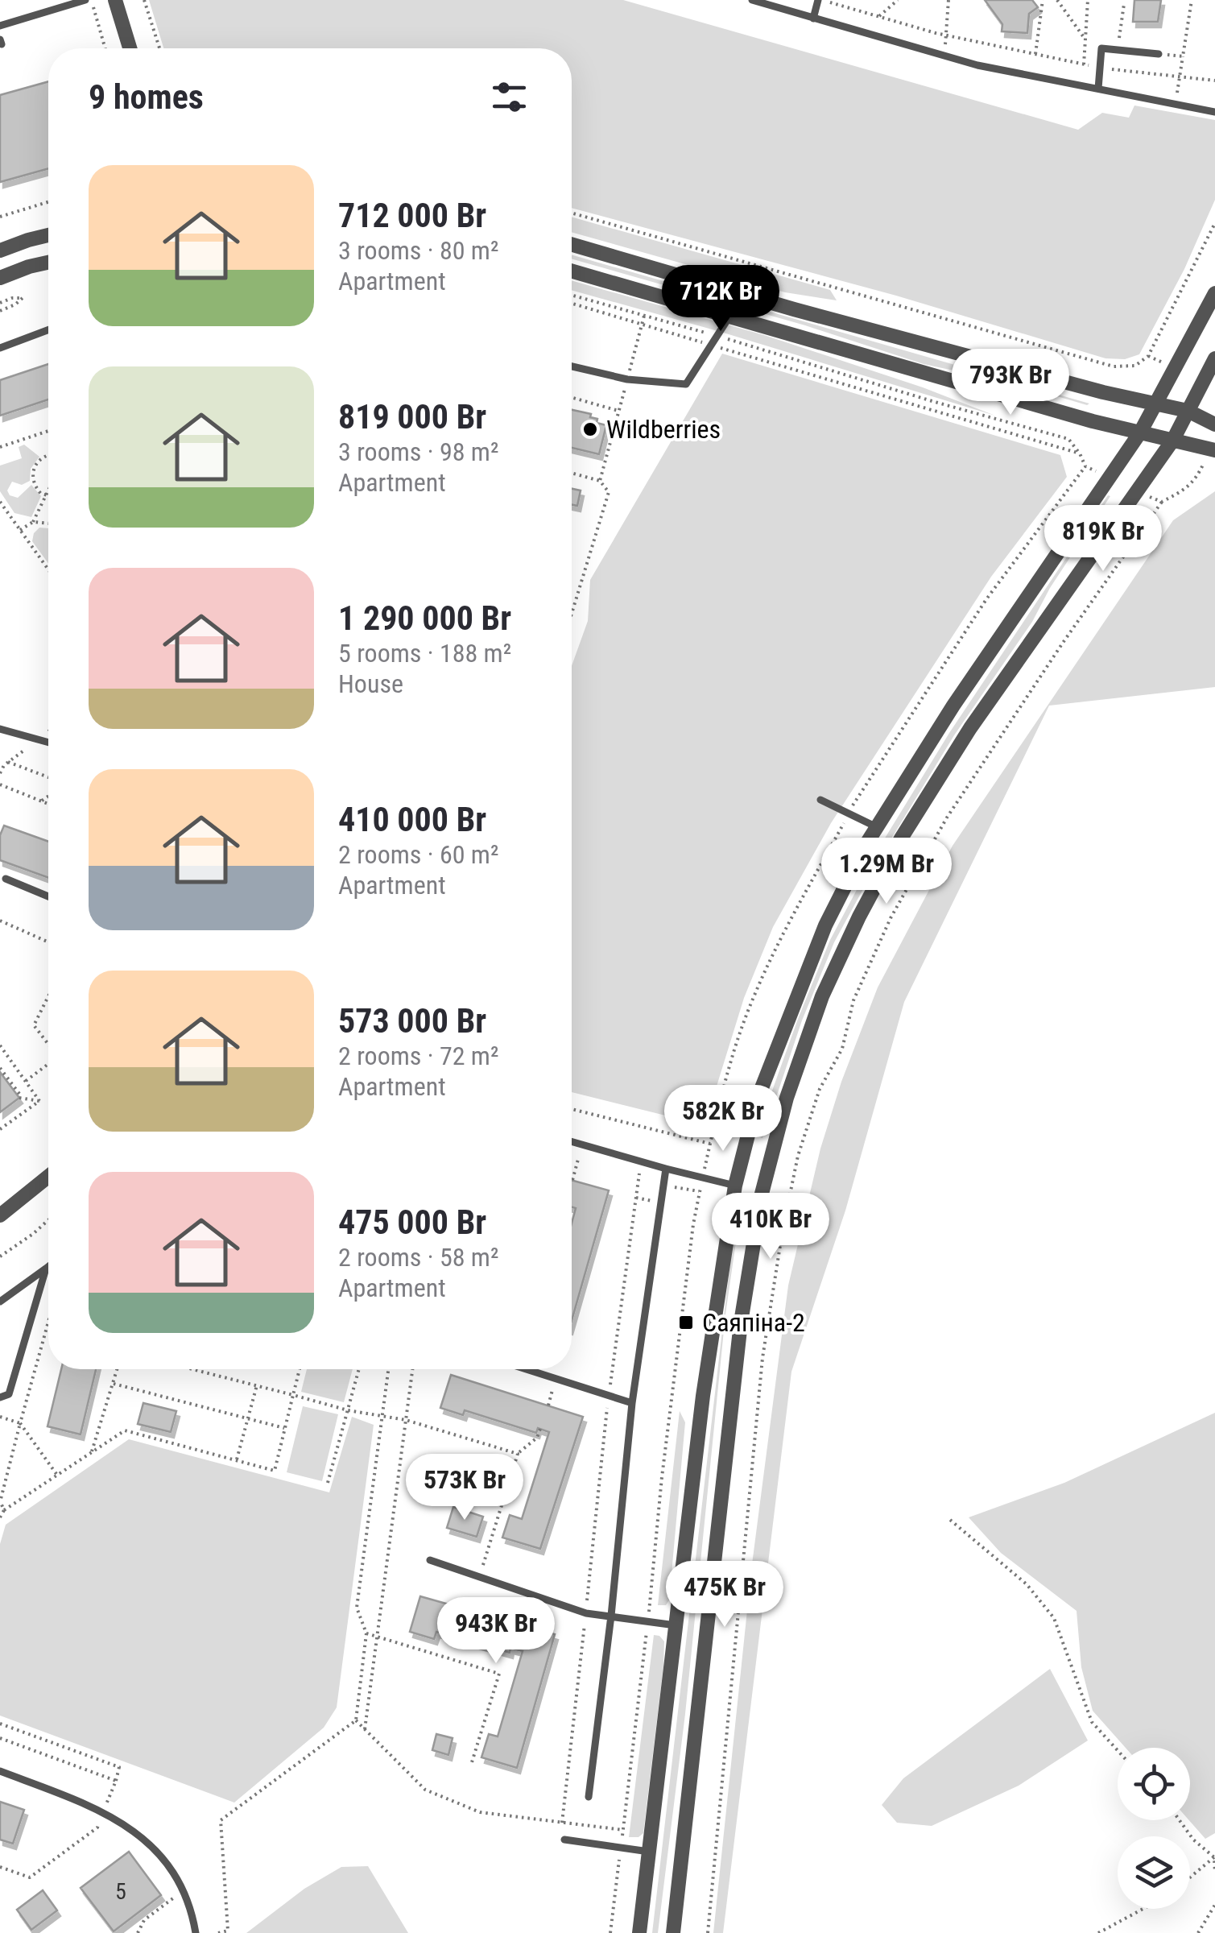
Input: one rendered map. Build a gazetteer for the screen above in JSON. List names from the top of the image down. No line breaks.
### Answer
{"places":{"other":["Wildberries"],"transit":["Саяпіна-2"]},"house_numbers":["5"],"page":{"heading":"9 homes","list":[{"name":"712 000 Br","note":"3 rooms · 80 m² · Apartment"},{"name":"819 000 Br","note":"3 rooms · 98 m² · Apartment"},{"name":"1 290 000 Br","note":"5 rooms · 188 m² · House"},{"name":"410 000 Br","note":"2 rooms · 60 m² · Apartment"},{"name":"573 000 Br","note":"2 rooms · 72 m² · Apartment"},{"name":"475 000 Br","note":"2 rooms · 58 m² · Apartment"}],"price":["712K Br","793K Br","819K Br","1.29M Br","582K Br","410K Br","573K Br","475K Br","943K Br"]}}
